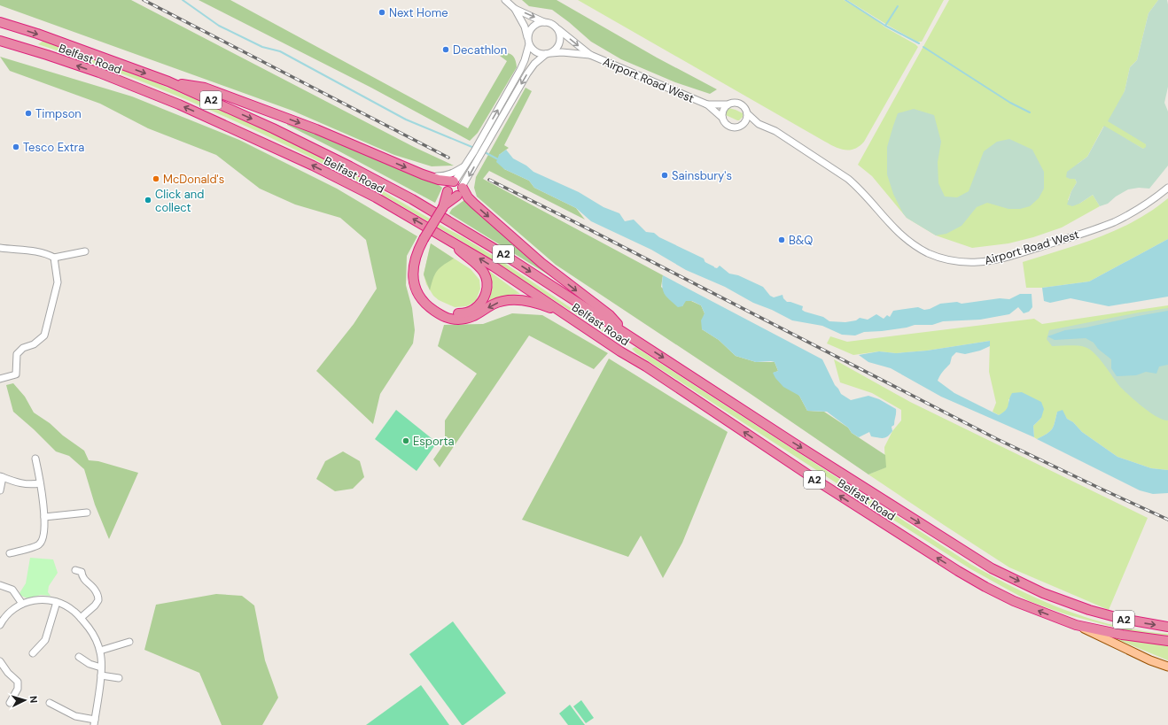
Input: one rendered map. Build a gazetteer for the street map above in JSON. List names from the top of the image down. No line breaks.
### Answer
{"streets":{"highway":["Belfast Road","A2"],"street":["Airport Road West"]},"crossings":[["Belfast Road","A2"]],"places":["Next Home","Decathlon","Timpson","Tesco Extra","Sainsbury's","McDonald's","Click and collect","B&Q","Esporta"],"north":"right"}
